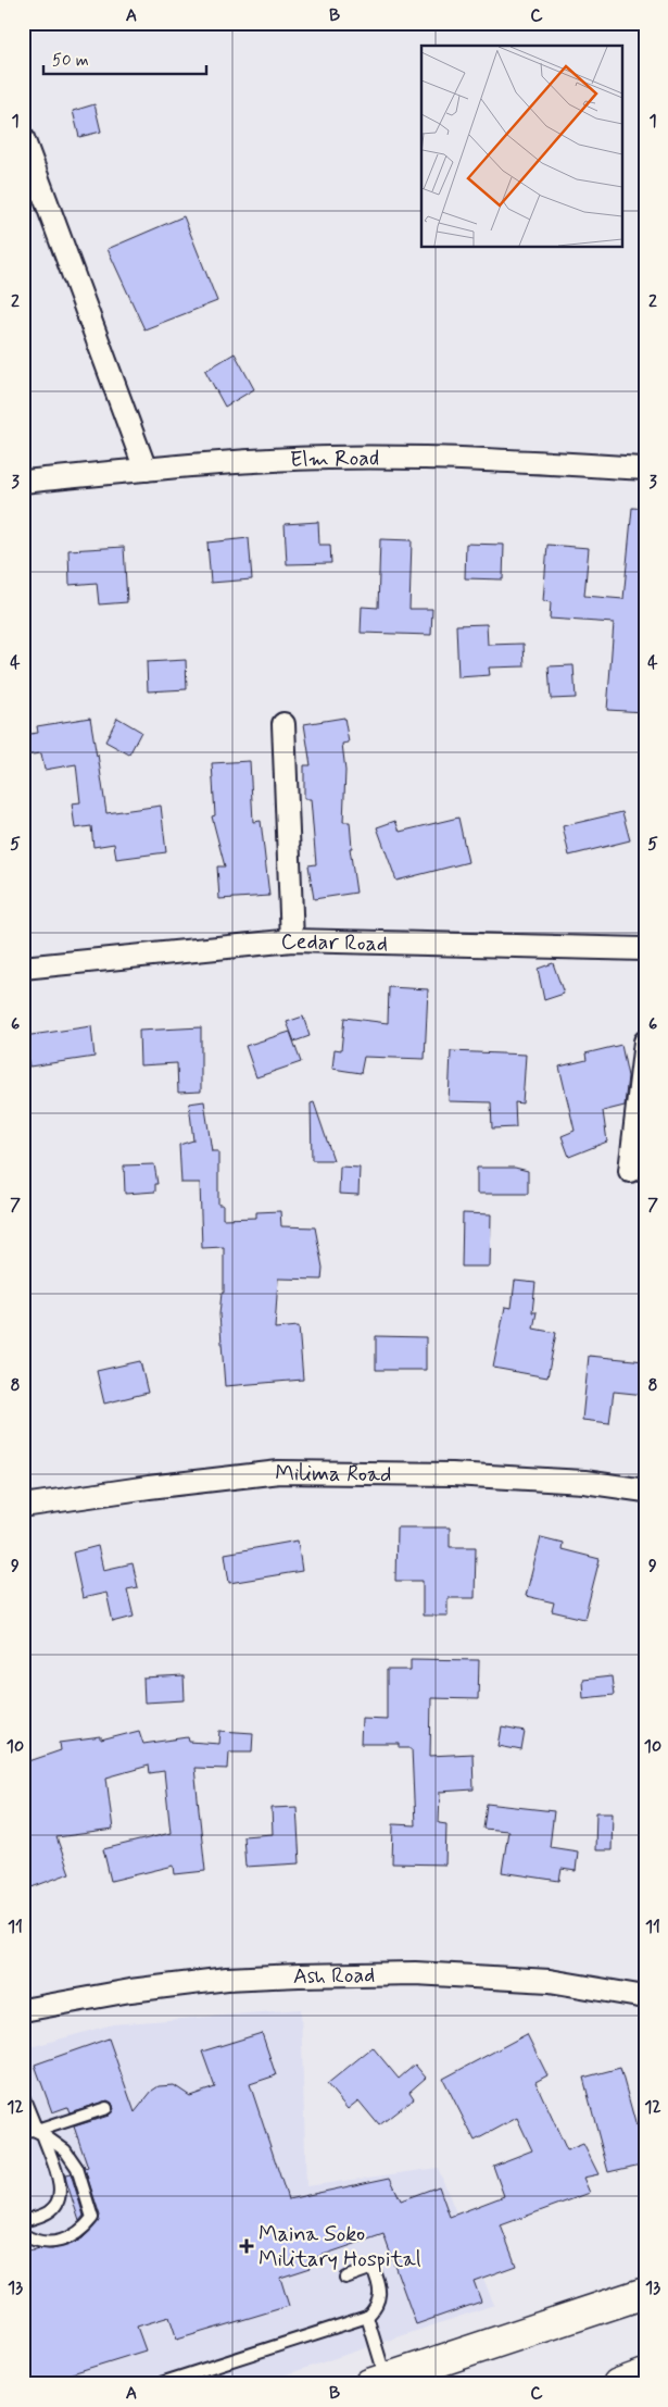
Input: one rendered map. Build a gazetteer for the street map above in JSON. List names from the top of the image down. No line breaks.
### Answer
{"streets":{"street":["Elm Road","Cedar Road","Milima Road","Ash Road"]},"places":{"health":["Maina Soko Military Hospital"]},"scale_bar":"50 m","grid":{"columns":["A","B","C"],"rows":["1","2","3","4","5","6","7","8","9","10","11","12","13"]}}
